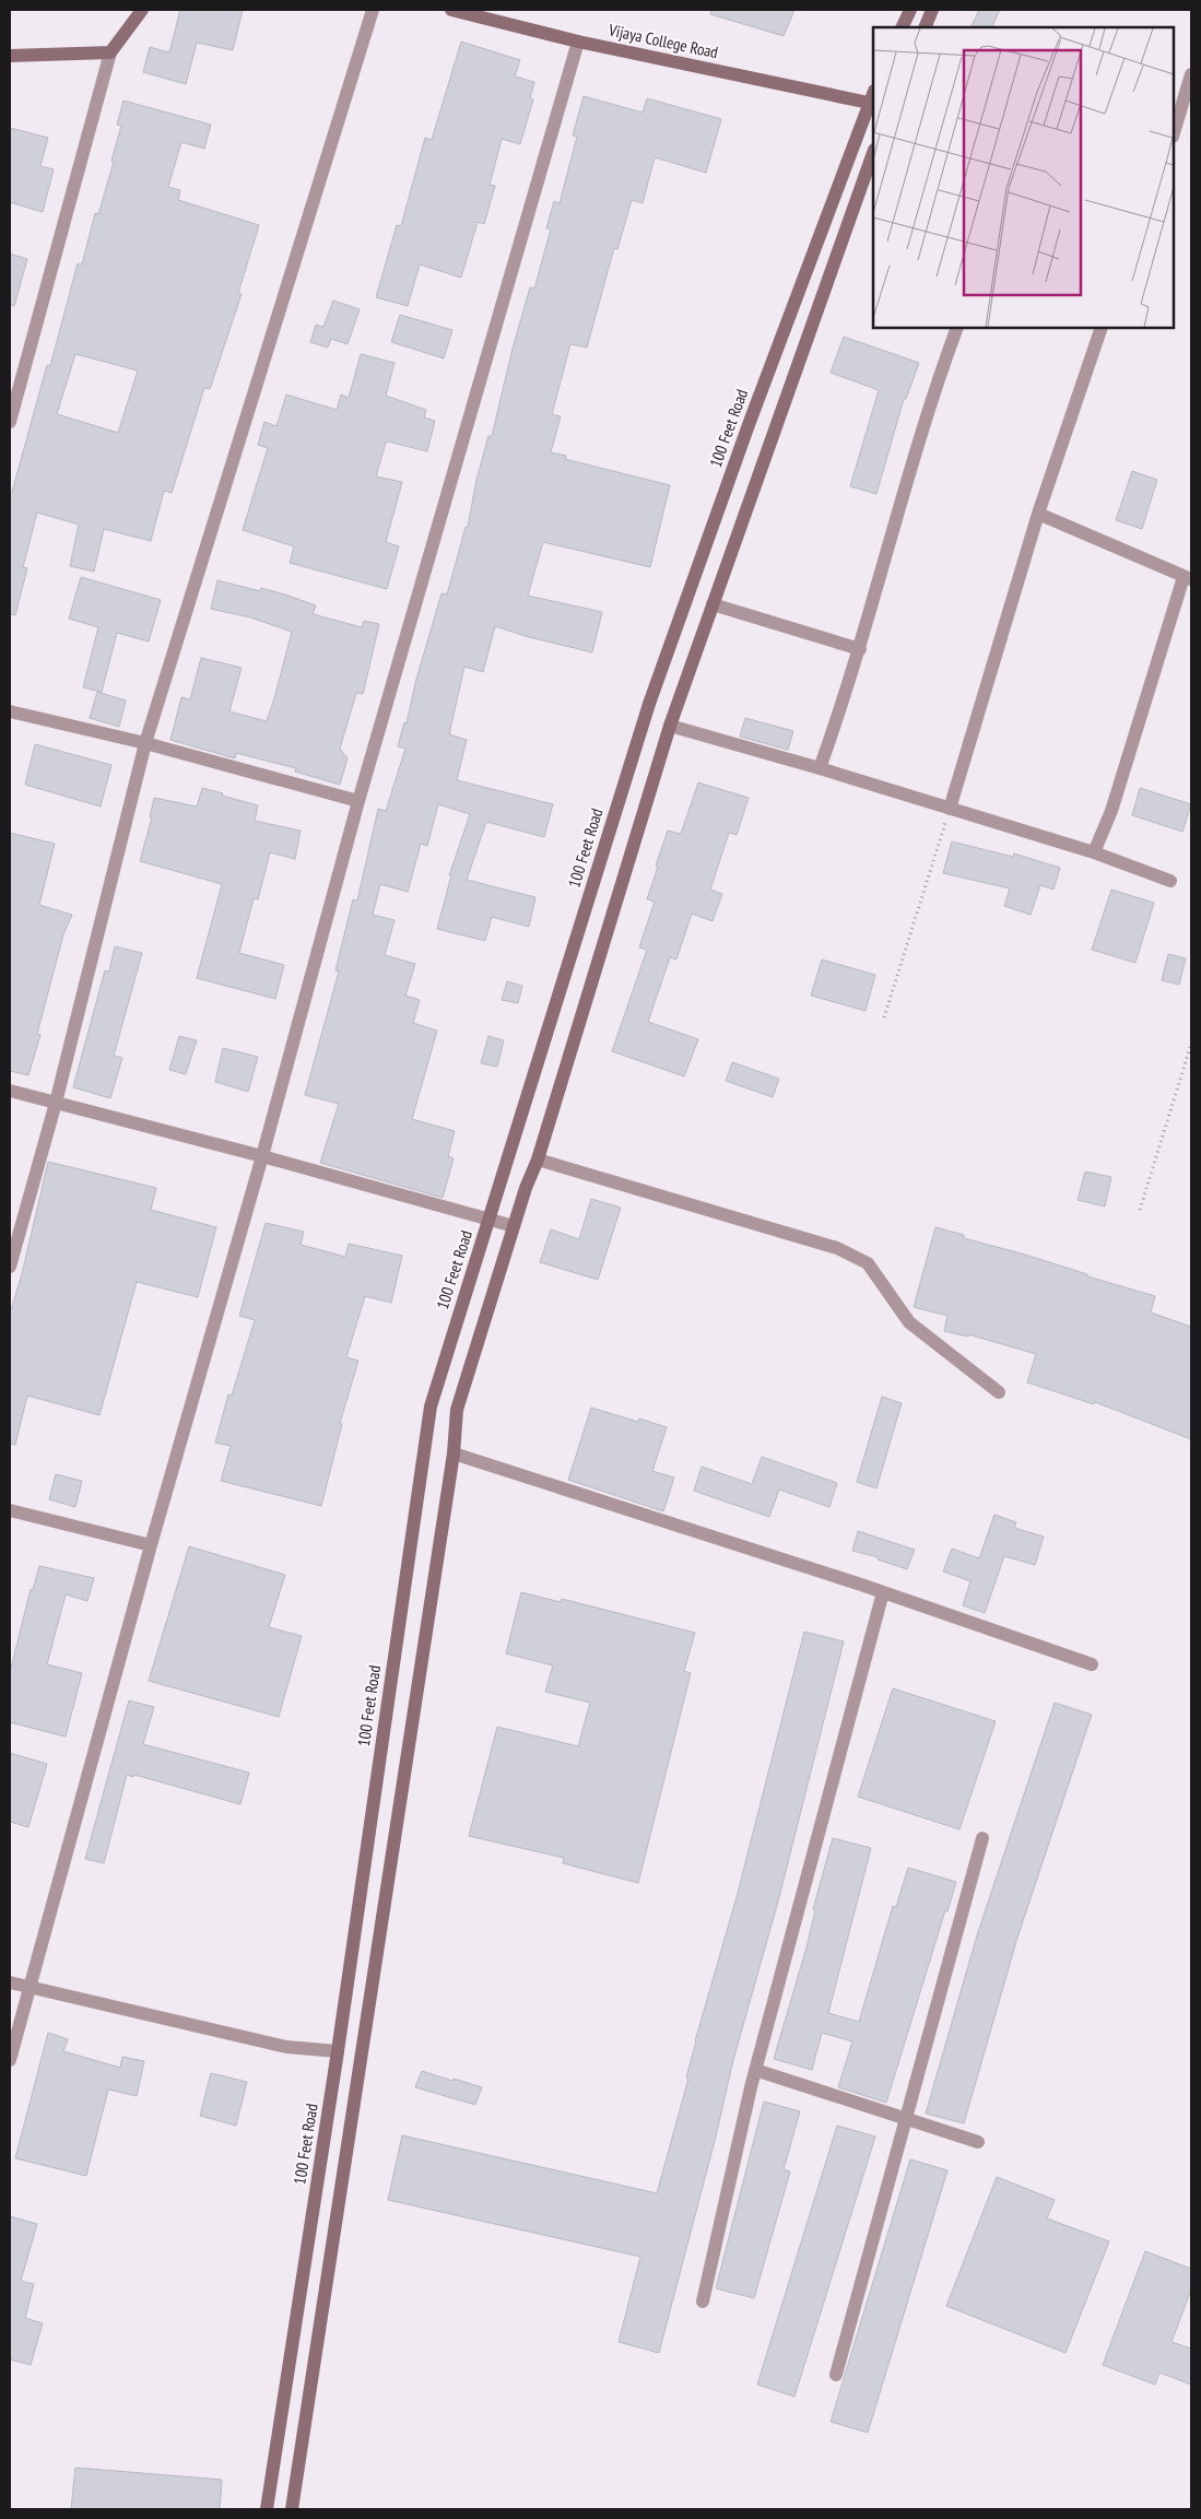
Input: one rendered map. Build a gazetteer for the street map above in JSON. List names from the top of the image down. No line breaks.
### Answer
{"streets":{"street":["Vijaya College Road","100 Feet Road"]},"crossings":[["Vijaya College Road","100 Feet Road"]]}
